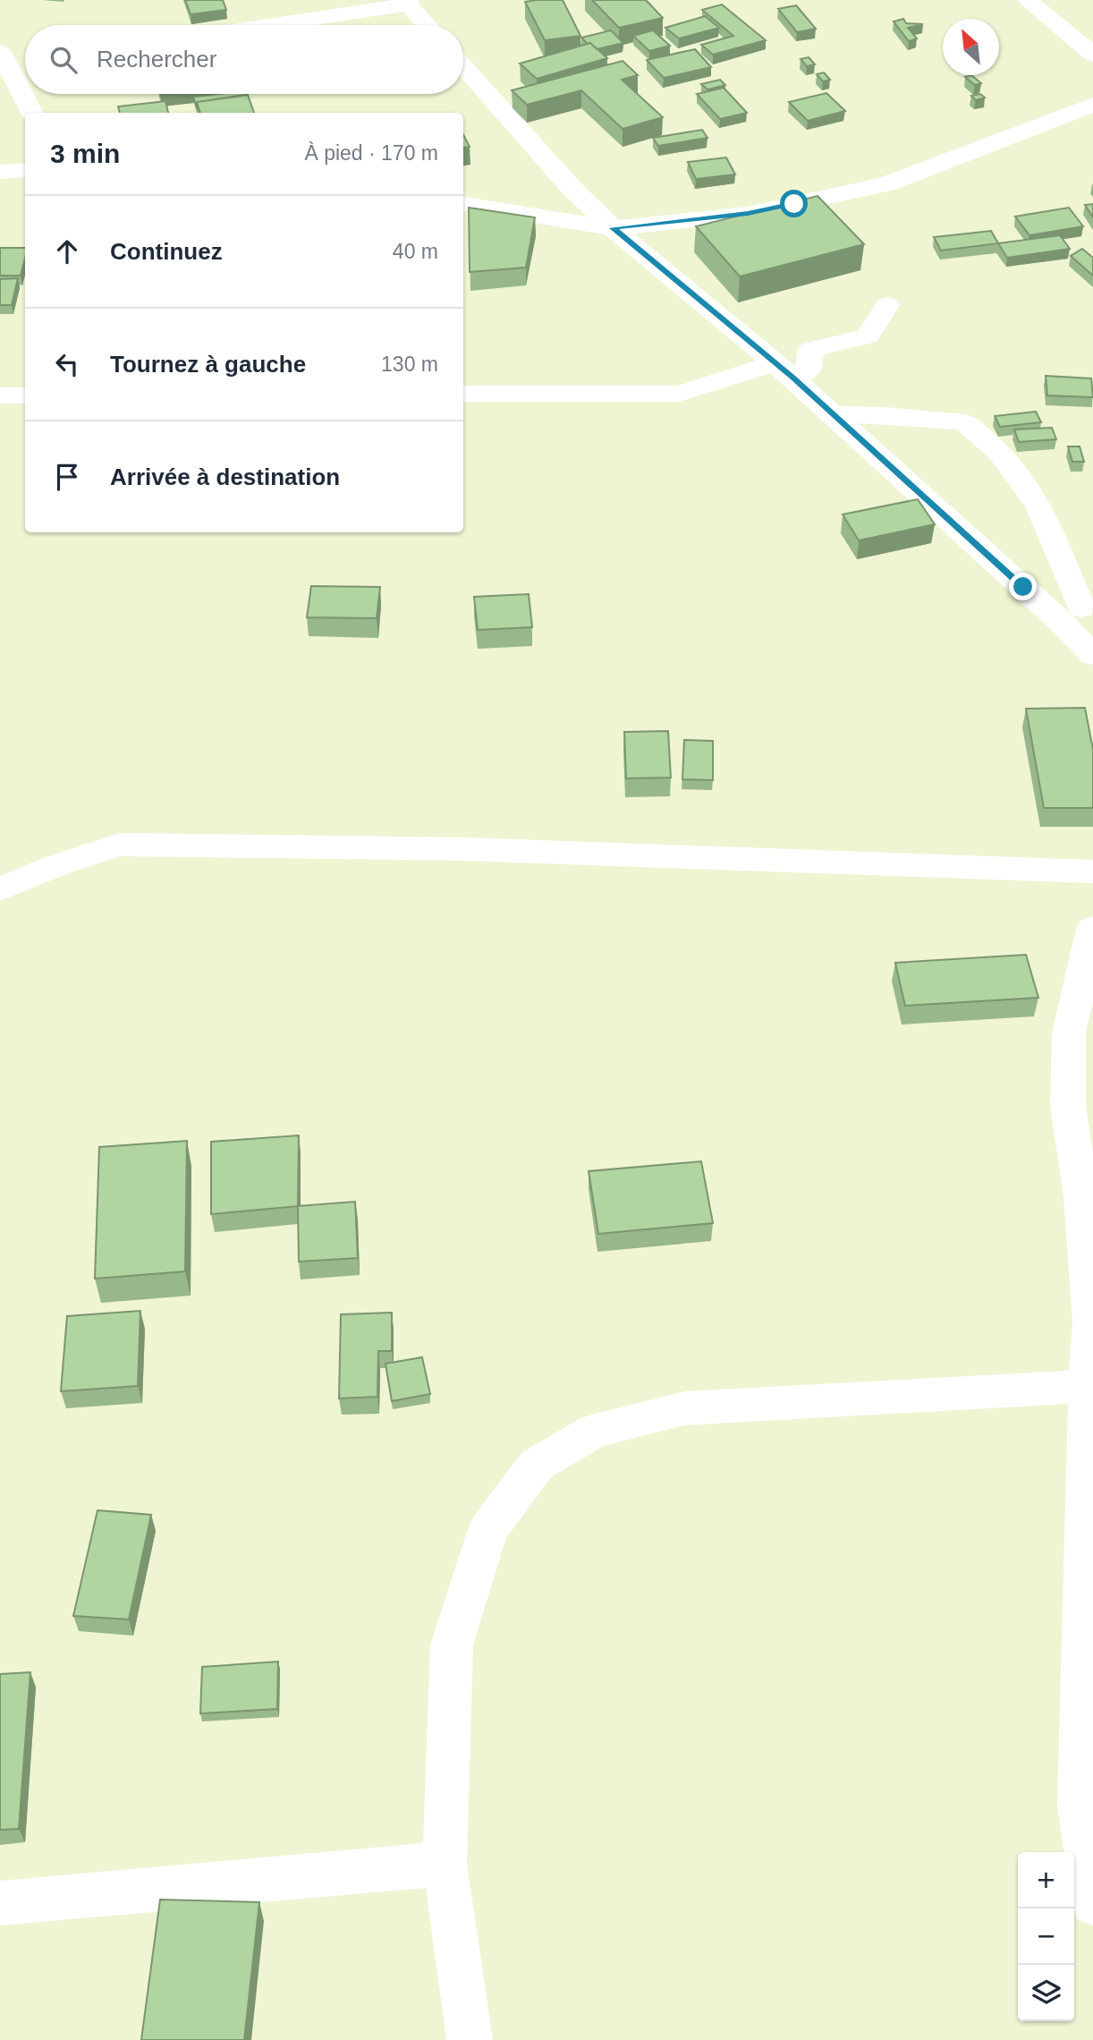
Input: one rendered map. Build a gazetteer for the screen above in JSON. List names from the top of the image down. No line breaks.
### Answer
{"north":"top left","page":{"search":"Rechercher","heading":["3 min","À pied · 170 m"],"list":[["Continuez","40 m"],["Tournez à gauche","130 m"],"Arrivée à destination"],"map_buttons":["+","−"]}}
